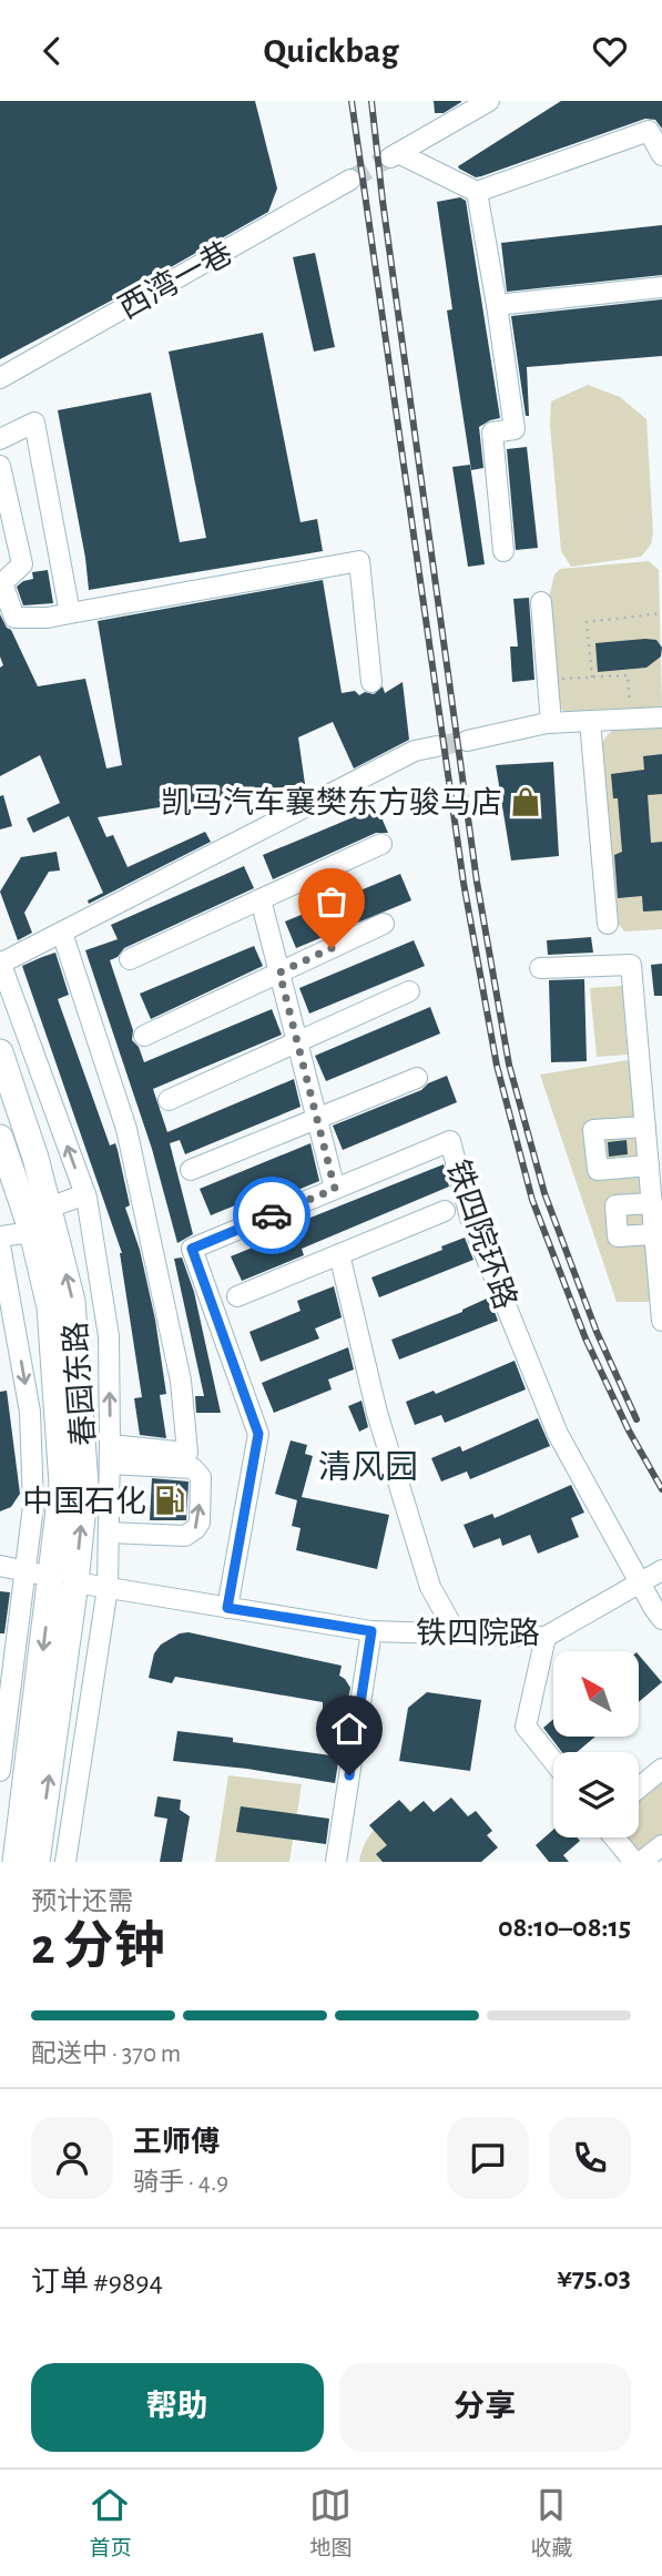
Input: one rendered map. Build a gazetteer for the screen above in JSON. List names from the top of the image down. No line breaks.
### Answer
{"streets":{"main road":["春园东路"],"street":["西湾一巷","铁四院环路","铁四院路"]},"crossings":[["铁四院环路","铁四院路"],["春园东路","铁四院路"]],"districts":["清风园"],"places":{"shop":["凯马汽车襄樊东方骏马店"],"fuel station":["中国石化"]},"north":"top left","page":{"header":"Quickbag","heading":["2 分钟","预计还需","08:10–08:15"],"panel":["王师傅","骑手 · 4.9","订单 #9894","¥75.03"],"bar":"配送中 · 370 m","buttons":["帮助","分享"],"tabs":["首页","地图","收藏"]}}
